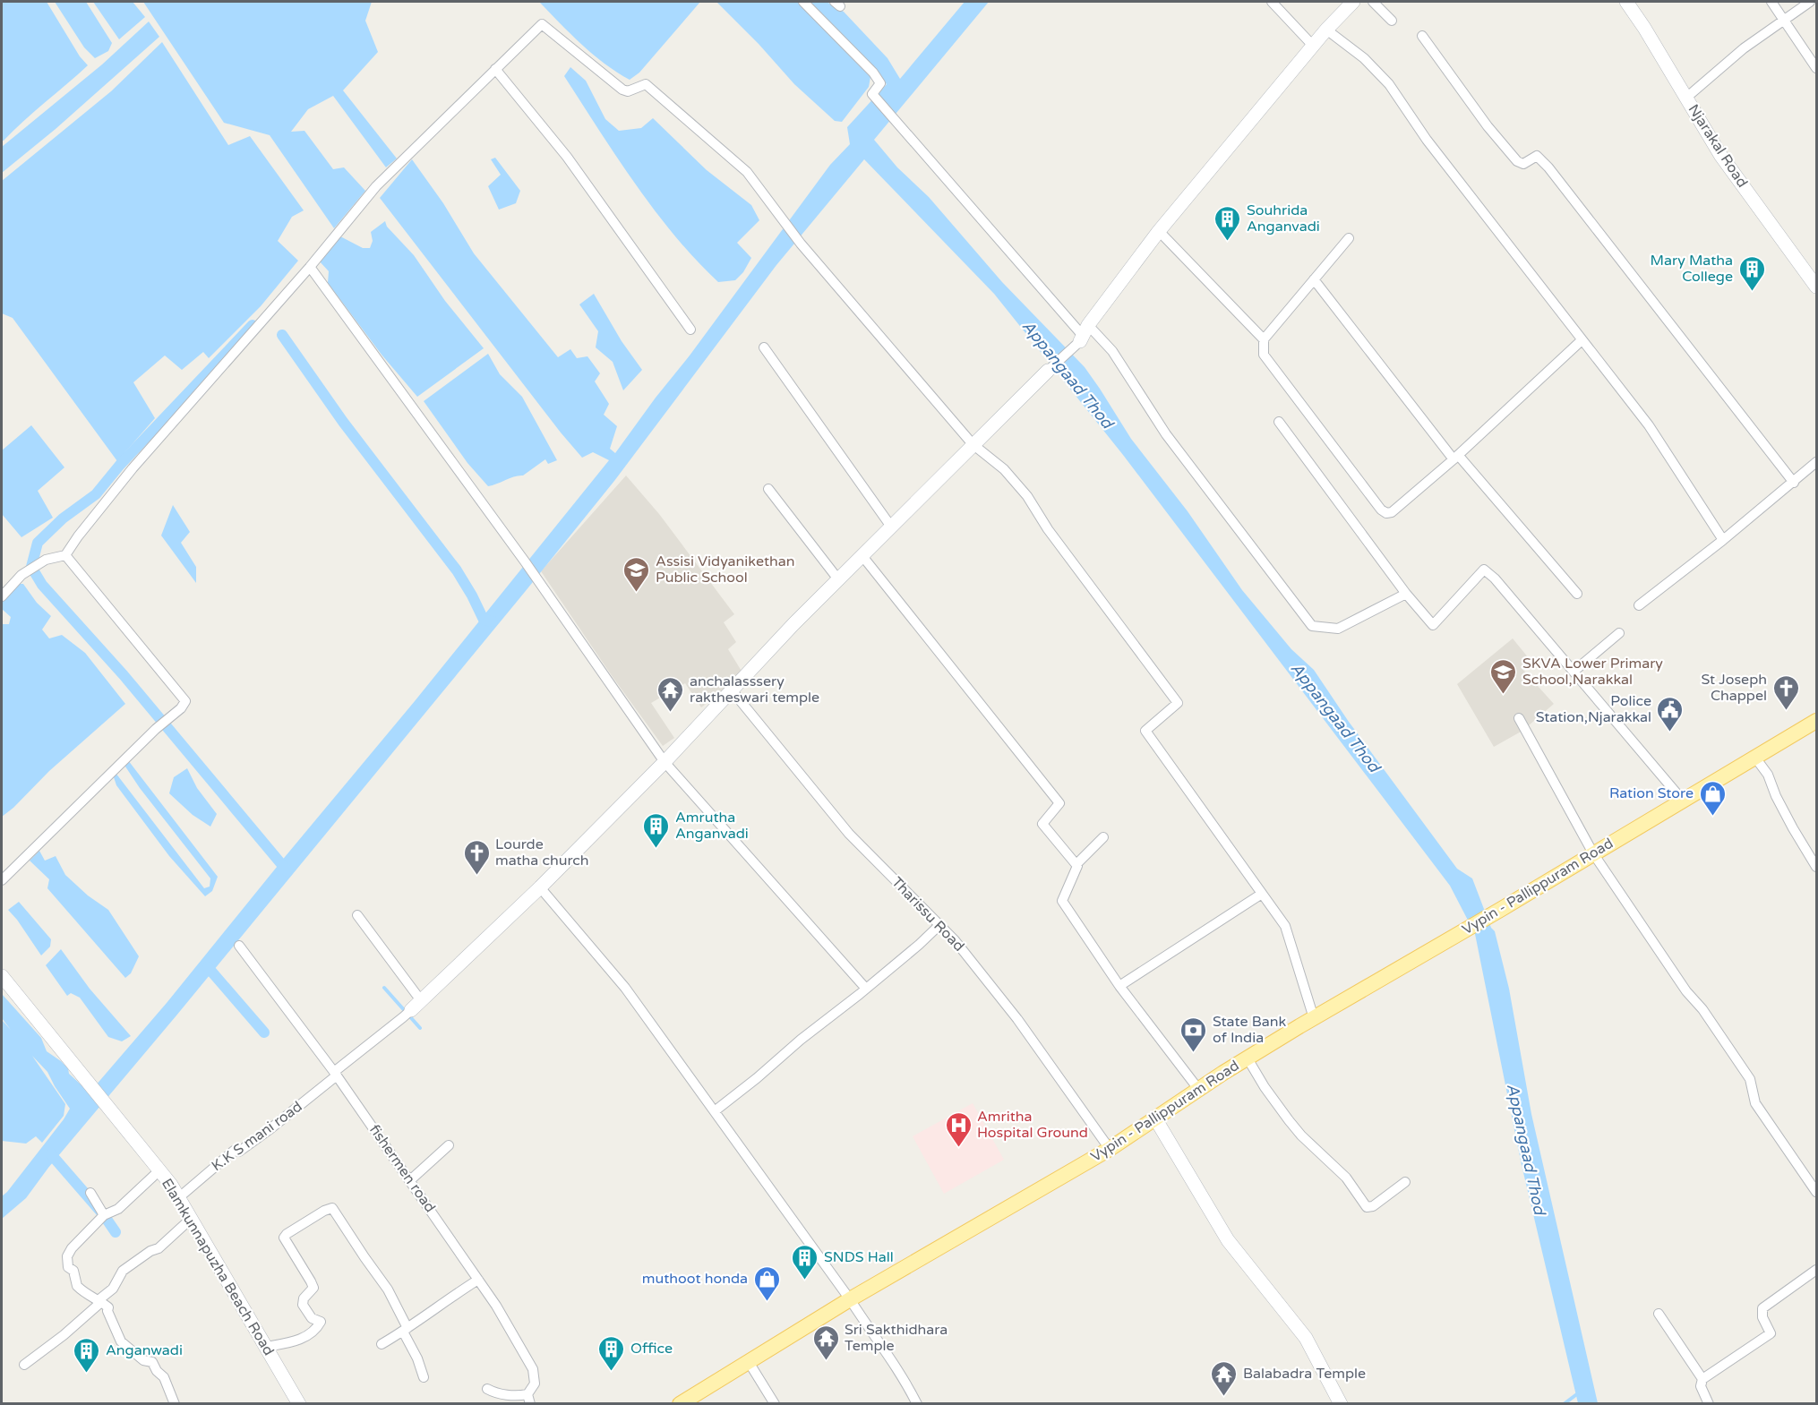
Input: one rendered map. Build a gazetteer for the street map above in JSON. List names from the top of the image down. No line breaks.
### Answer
{"streets":{"main road":["Vypin - Pallippuram Road"],"street":["Njarakal Road","Tharissu Road","K.K S mani road","fishermen road","Elamkunnapuzha Beach Road"]},"crossings":[["Vypin - Pallippuram Road","Tharissu Road"],["K.K S mani road","fishermen road"],["K.K S mani road","Elamkunnapuzha Beach Road"]],"water":["Appangaad Thod"],"places":{"building":["Souhrida Anganvadi","Mary Matha College","Amrutha Anganvadi","SNDS Hall","Office","Anganwadi"],"school or university":["Assisi Vidyanikethan Public School","SKVA Lower Primary School,Narakkal"],"church":["St Joseph Chappel","Lourde matha church"],"temple":["anchalasssery raktheswari temple","Sri Sakthidhara Temple","Balabadra Temple"],"public building":["Police Station,Njarakkal"],"shop":["Ration Store","muthoot honda"],"bank":["State Bank of India"],"hospital":["Amritha Hospital Ground"]}}
